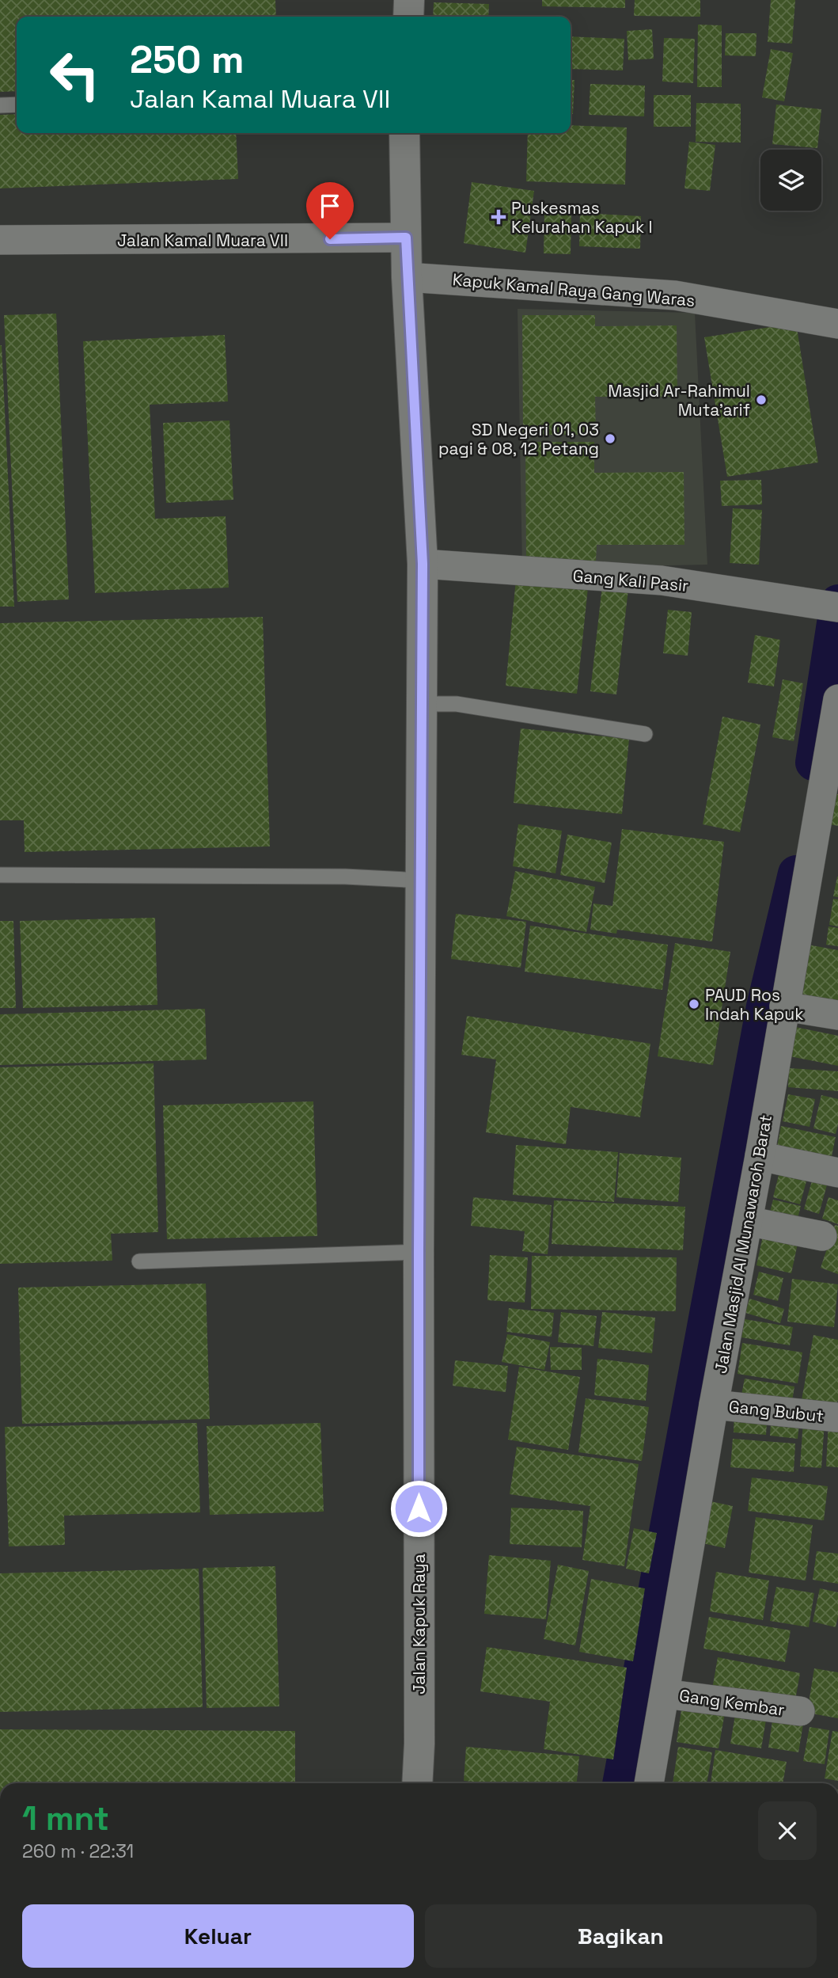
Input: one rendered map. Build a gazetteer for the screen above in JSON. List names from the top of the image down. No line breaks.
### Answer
{"streets":{"main road":["Jalan Kapuk Raya"],"street":["Jalan Kamal Muara VII","Kapuk Kamal Raya Gang Waras","Gang Kali Pasir","Jalan Masjid Al Munawaroh Barat","Gang Bubut","Gang Kembar"]},"crossings":[["Jalan Kamal Muara VII","Jalan Kapuk Raya"],["Kapuk Kamal Raya Gang Waras","Jalan Kapuk Raya"],["Gang Kali Pasir","Jalan Kapuk Raya"],["Jalan Masjid Al Munawaroh Barat","Gang Bubut"],["Jalan Masjid Al Munawaroh Barat","Gang Kembar"]],"places":{"health":["Puskesmas Kelurahan Kapuk I"],"other":["Masjid Ar-Rahimul Muta'arif","SD Negeri 01, 03 pagi & 08, 12 Petang","PAUD Ros Indah Kapuk"]},"page":{"turn":["250 m","Jalan Kamal Muara VII"],"heading":["1 mnt","260 m · 22:31"],"buttons":["Keluar","Bagikan"]}}
